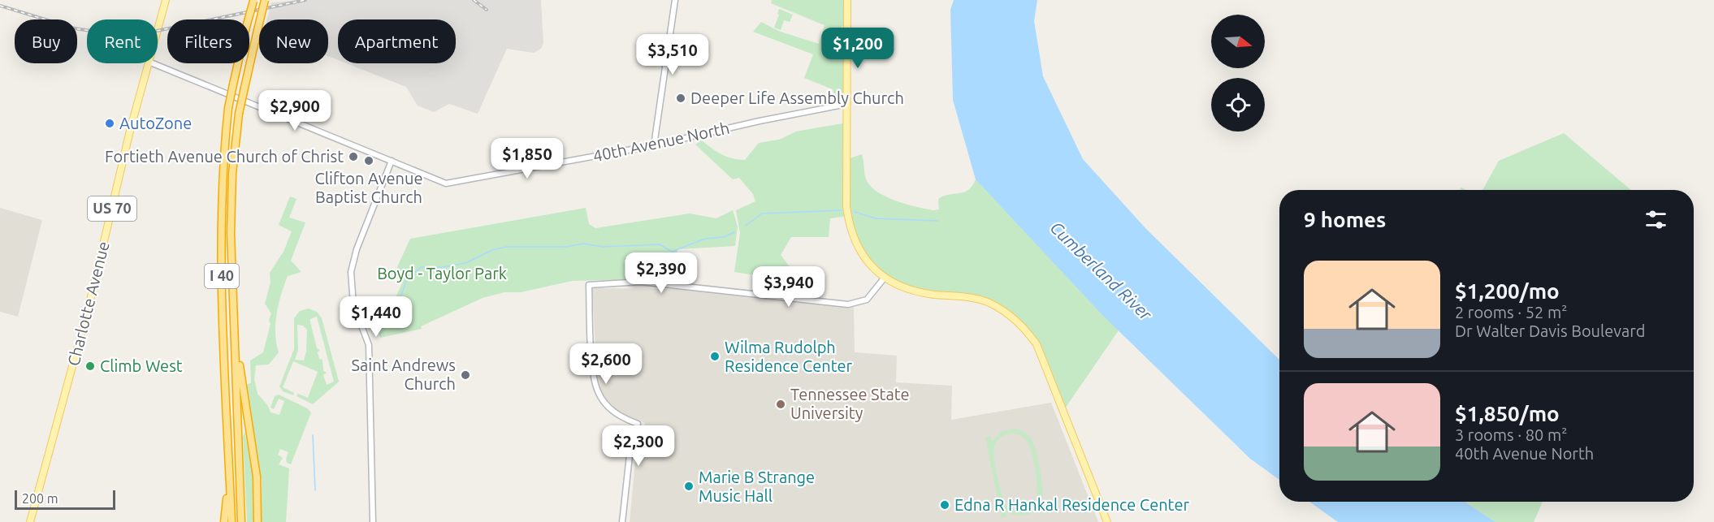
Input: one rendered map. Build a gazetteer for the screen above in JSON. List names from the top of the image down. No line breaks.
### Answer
{"streets":{"highway":["I 40"],"main road":["US 70","Charlotte Avenue"],"street":["40th Avenue North"]},"water":["Cumberland River"],"parks":["Boyd - Taylor Park"],"places":["Deeper Life Assembly Church","AutoZone","Fortieth Avenue Church of Christ","Clifton Avenue Baptist Church","Wilma Rudolph Residence Center","Climb West","Saint Andrews Church","Tennessee State University","Marie B Strange Music Hall","Edna R Hankal Residence Center"],"scale_bar":"200 m","north":"right","page":{"chip":["Buy","Rent","Filters","New","Apartment"],"price":["$1,200","$3,510","$2,900","$1,850","$2,390","$3,940","$1,440","$2,600","$2,300"],"heading":"9 homes","list":[{"name":"$1,200/mo","note":"2 rooms · 52 m² · Dr Walter Davis Boulevard"},{"name":"$1,850/mo","note":"3 rooms · 80 m² · 40th Avenue North"}],"scale":"200 m"}}
